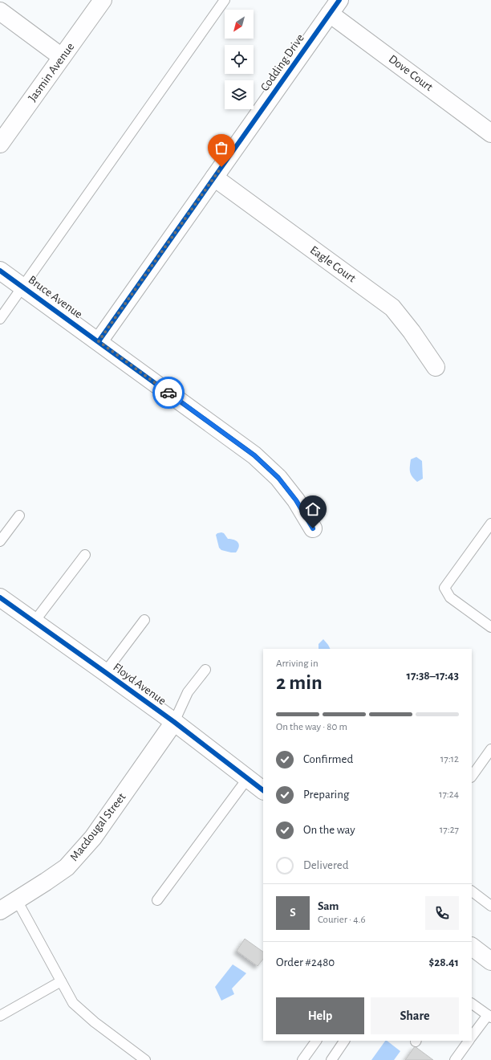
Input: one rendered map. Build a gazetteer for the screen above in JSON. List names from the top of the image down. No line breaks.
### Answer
{"streets":{"street":["Codding Drive","Jasmin Avenue","Dove Court","Eagle Court","Bruce Avenue","Floyd Avenue","Macdougal Street"]},"crossings":[["Codding Drive","Dove Court"],["Codding Drive","Eagle Court"],["Codding Drive","Bruce Avenue"],["Floyd Avenue","Macdougal Street"]],"north":"bottom left","page":{"heading":["2 min","Arriving in","17:38–17:43"],"panel":["Sam","Courier · 4.6","Order #2480","$28.41"],"bar":"On the way · 80 m","list":[["Confirmed","17:12"],["Preparing","17:24"],["On the way","17:27"],"Delivered"],"round":"S","buttons":["Help","Share"]}}
